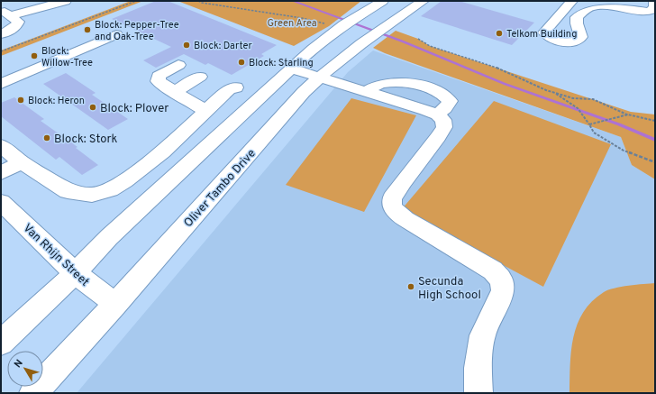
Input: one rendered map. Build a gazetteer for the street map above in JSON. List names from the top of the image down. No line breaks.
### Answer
{"streets":{"street":["Oliver Tambo Drive","Van Rhijn Street"]},"crossings":[["Oliver Tambo Drive","Van Rhijn Street"]],"parks":["Green Area"],"places":["Block: Pepper-Tree and Oak-Tree","Telkom Building","Block: Darter","Block: Willow-Tree","Block: Starling","Block: Heron","Block: Plover","Block: Stork","Secunda High School"],"north":"top left"}
